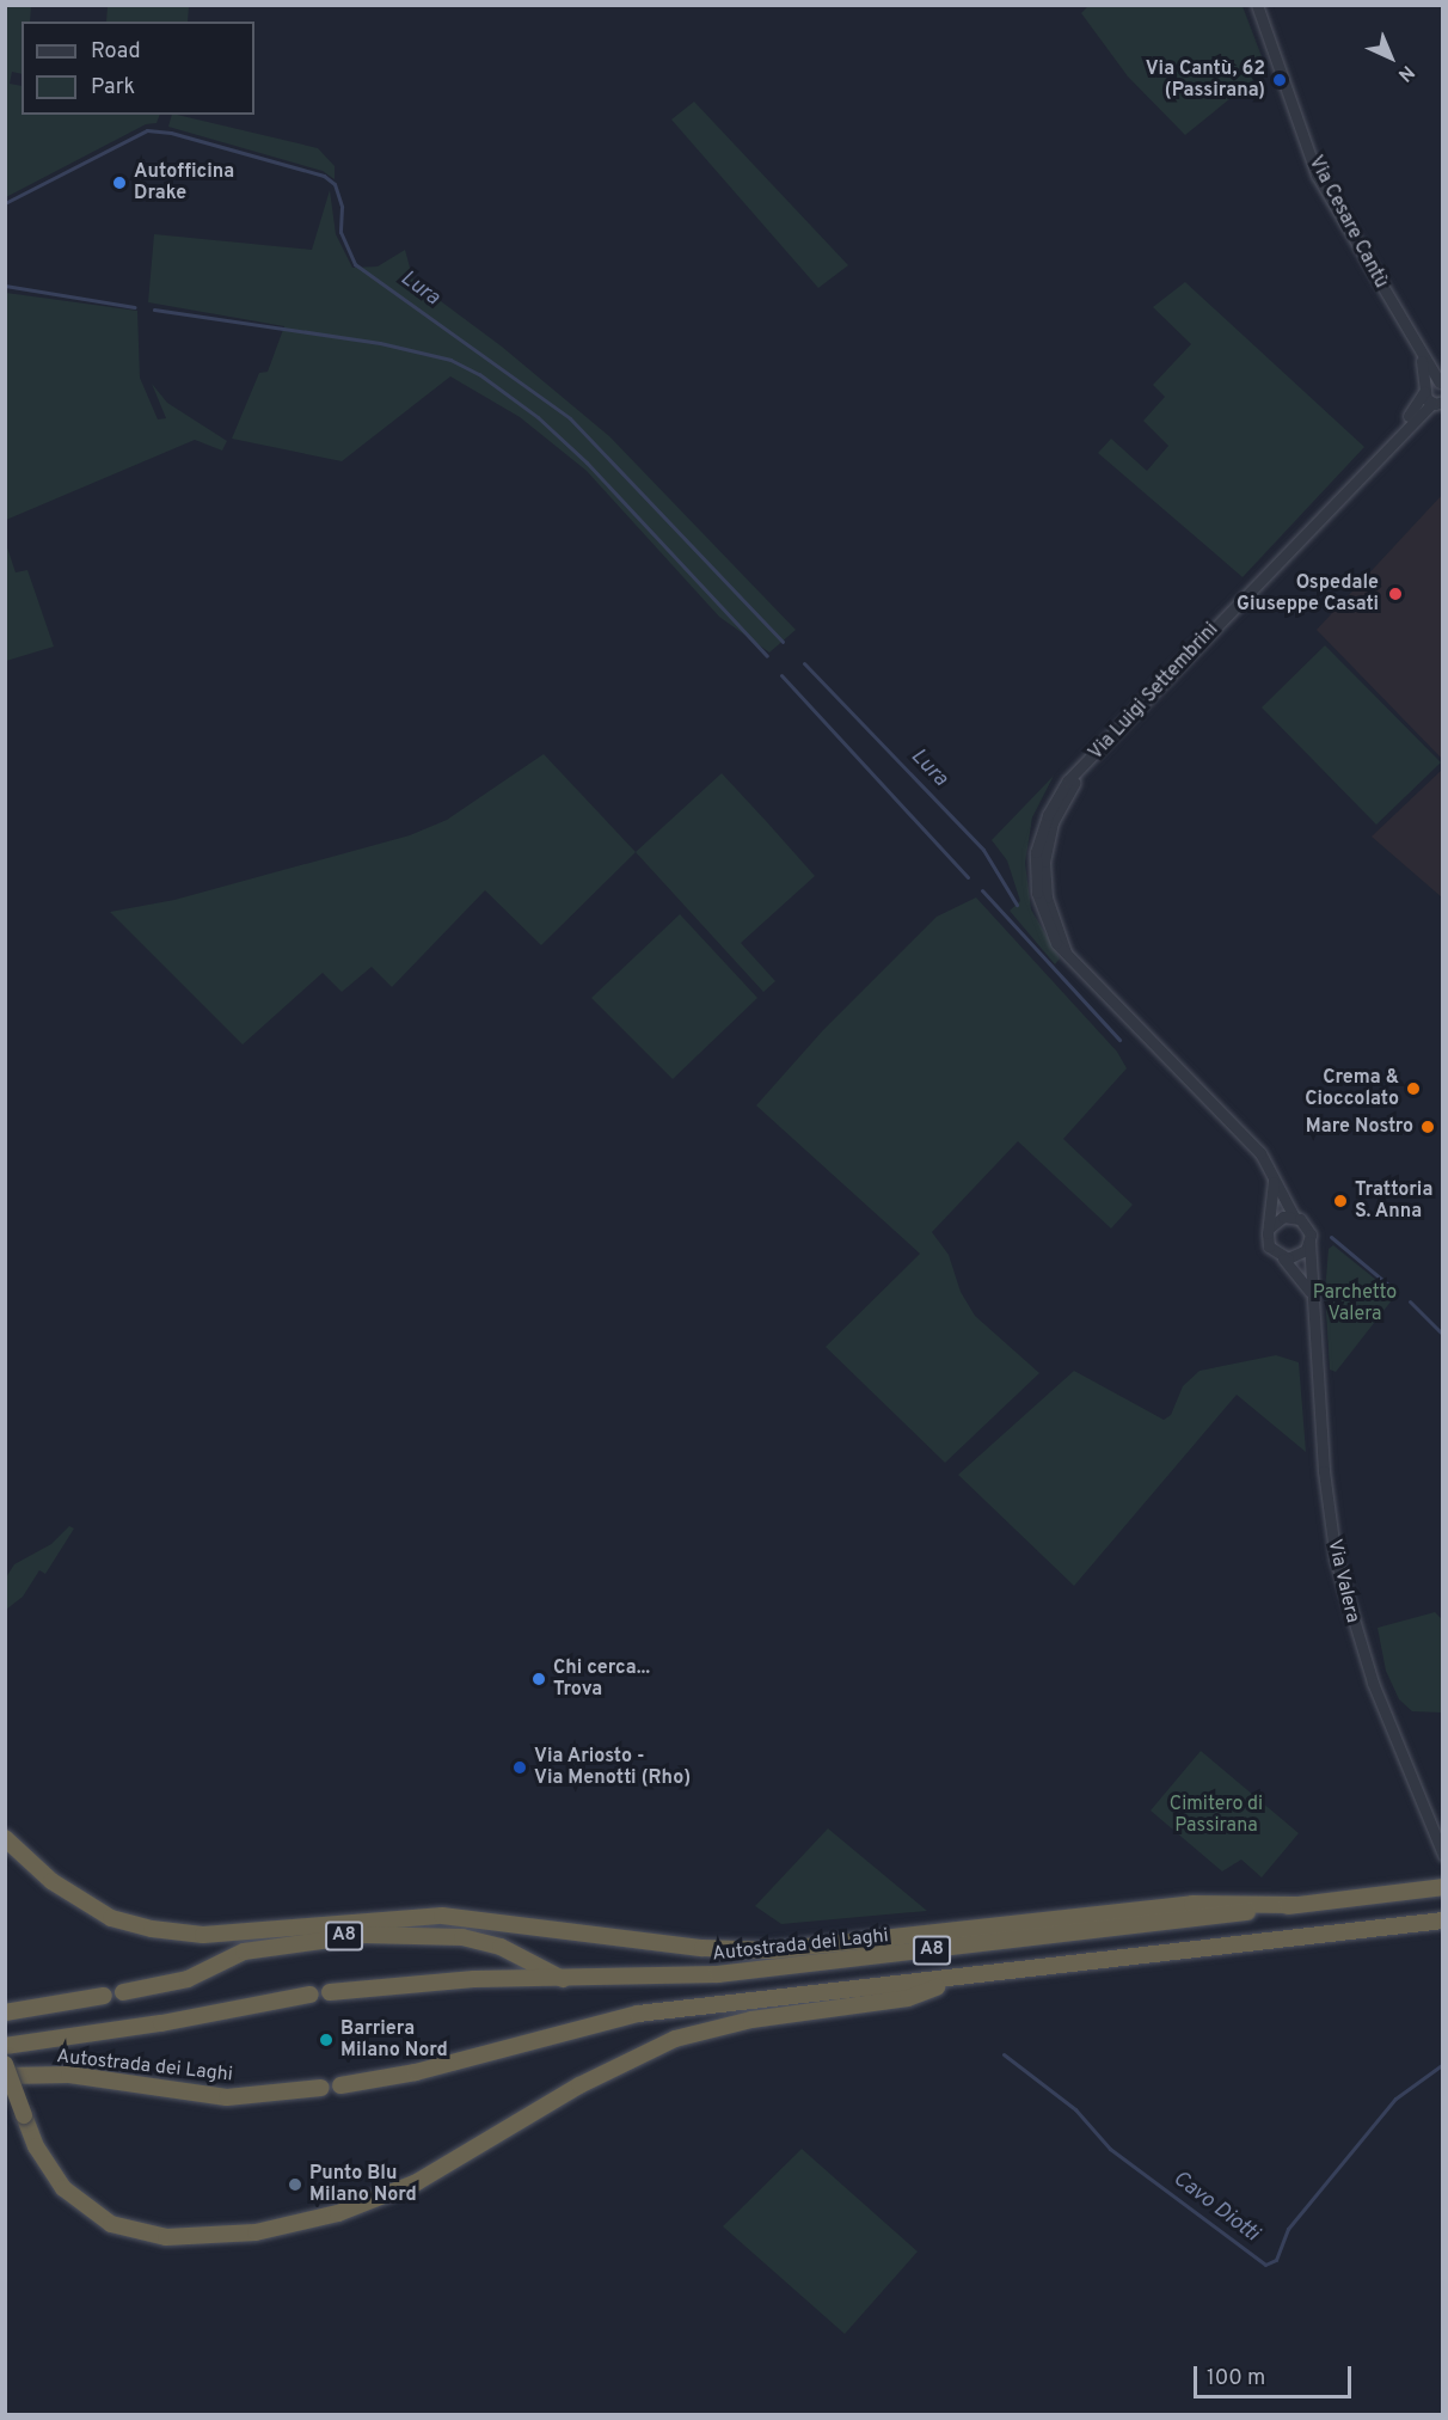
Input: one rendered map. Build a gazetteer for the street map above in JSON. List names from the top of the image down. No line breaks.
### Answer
{"streets":{"highway":["A8","Autostrada dei Laghi"],"street":["Via Cesare Cantù","Via Luigi Settembrini","Via Valera"]},"crossings":[["Via Cesare Cantù","Via Luigi Settembrini"],["Via Luigi Settembrini","Via Valera"],["A8","Autostrada dei Laghi"]],"water":["Lura","Cavo Diotti"],"parks":["Parchetto Valera","Cimitero di Passirana"],"places":["Via Cantù, 62 (Passirana)","Autofficina Drake","Ospedale Giuseppe Casati","Crema & Cioccolato","Mare Nostro","Trattoria S. Anna","Chi cerca... Trova","Via Ariosto - Via Menotti (Rho)","Barriera Milano Nord","Punto Blu Milano Nord"],"legend":["Road","Park"],"scale_bar":"100 m","north":"bottom right"}
